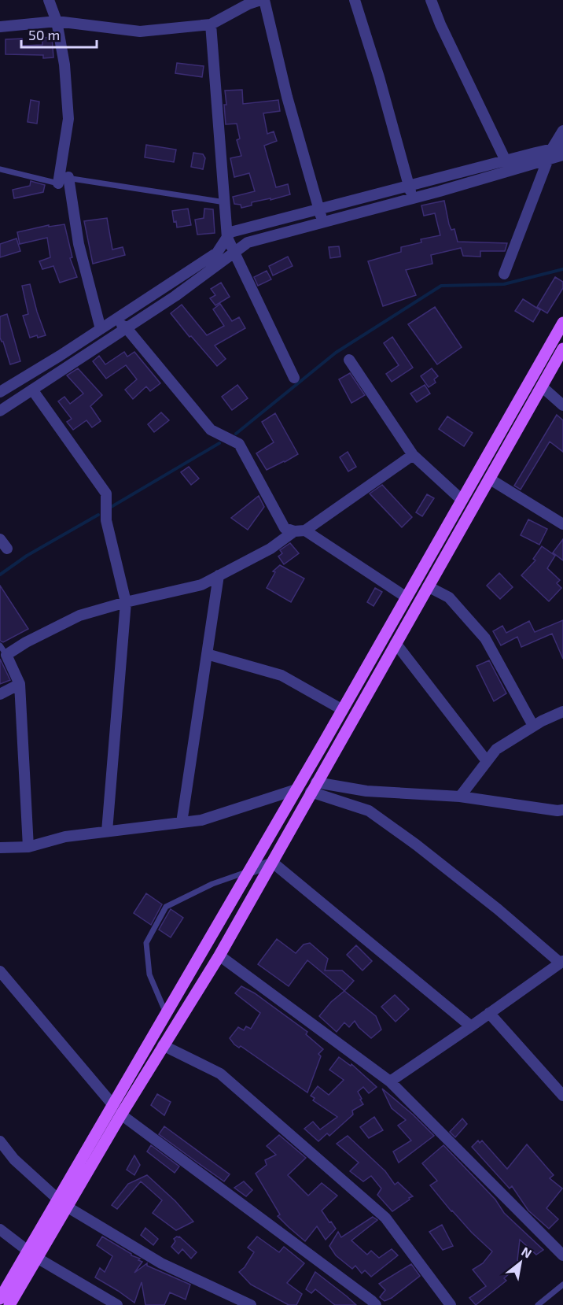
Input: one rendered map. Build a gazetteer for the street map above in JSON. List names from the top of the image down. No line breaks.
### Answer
{"scale_bar":"50 m","north":"top right"}
